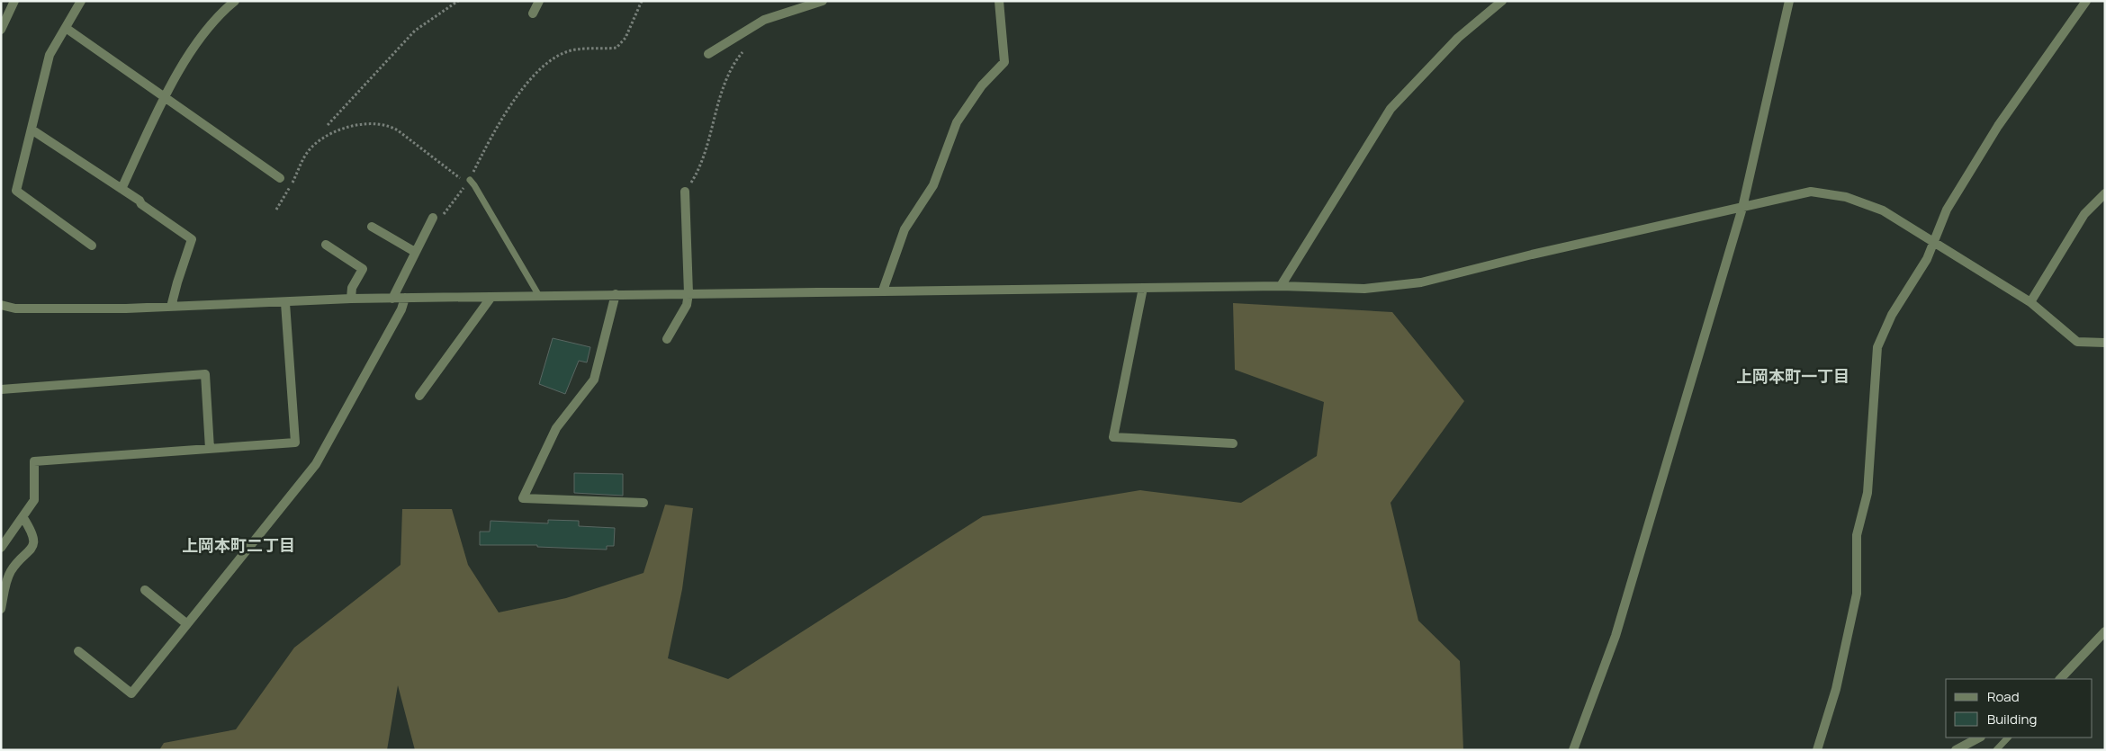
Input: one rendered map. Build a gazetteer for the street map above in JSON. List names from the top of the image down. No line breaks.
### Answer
{"districts":["上岡本町一丁目","上岡本町二丁目"],"legend":["Road","Building"]}
